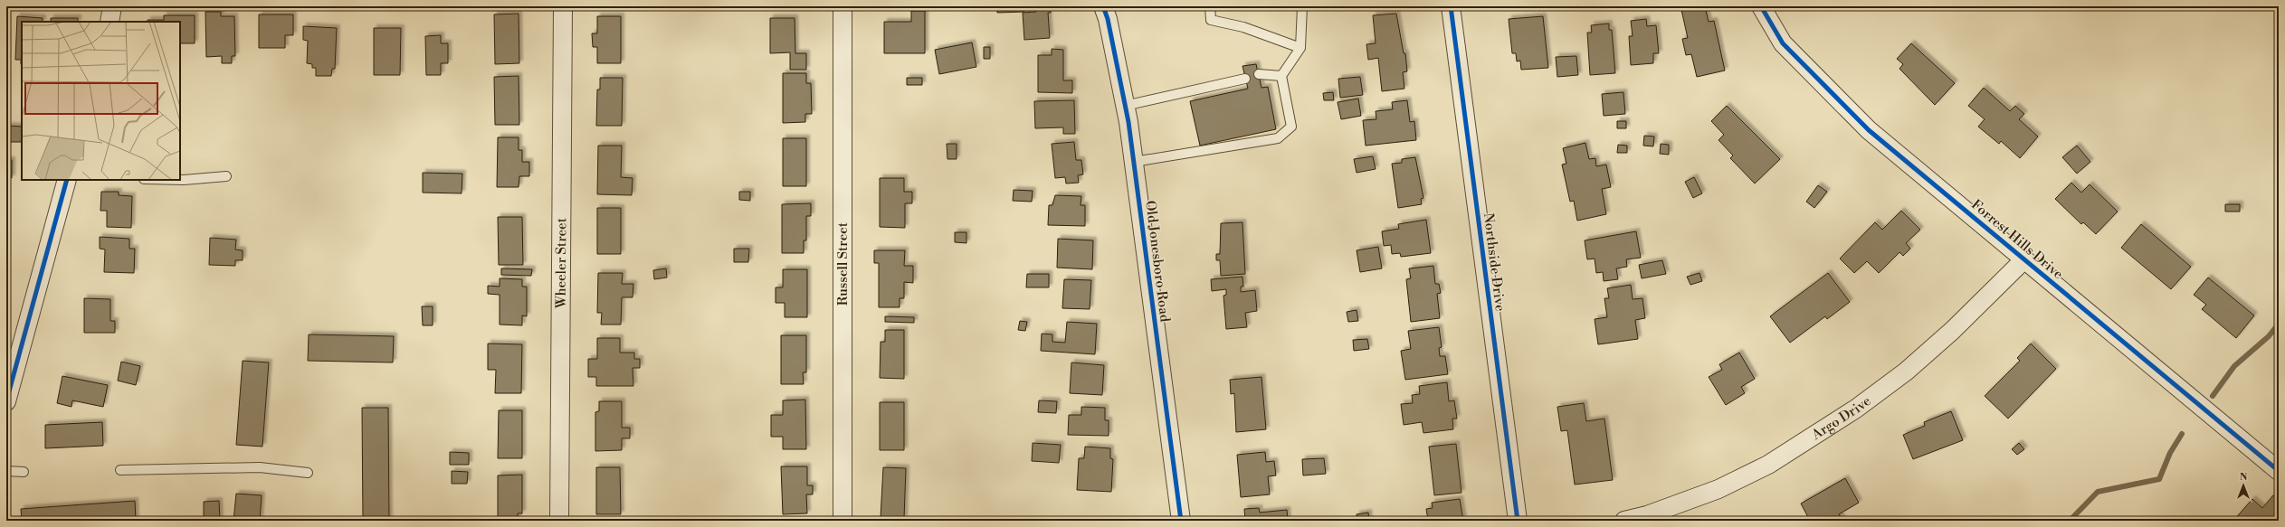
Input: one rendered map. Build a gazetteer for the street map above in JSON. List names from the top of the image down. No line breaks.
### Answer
{"streets":{"street":["Forrest Hills Drive","Old Jonesboro Road","Northside Drive","Wheeler Street","Russell Street","Argo Drive"]},"crossings":[["Forrest Hills Drive","Argo Drive"]],"north":"top"}
